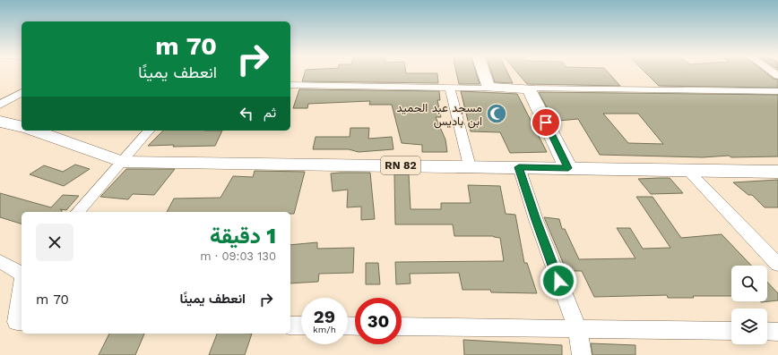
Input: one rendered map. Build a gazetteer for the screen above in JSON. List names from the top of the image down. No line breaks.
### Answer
{"streets":{"main road":["RN 82"]},"places":{"mosque":["مسجد عبد الحميد ابن باديس"]},"page":{"turn":["70 m","انعطف يمينًا"],"then":"ثم","heading":["1 دقيقة","130 m · 09:03"],"list":[{"name":"انعطف يمينًا","value":"70 m"}],"speed":"29 km/h","limit":"30"}}
